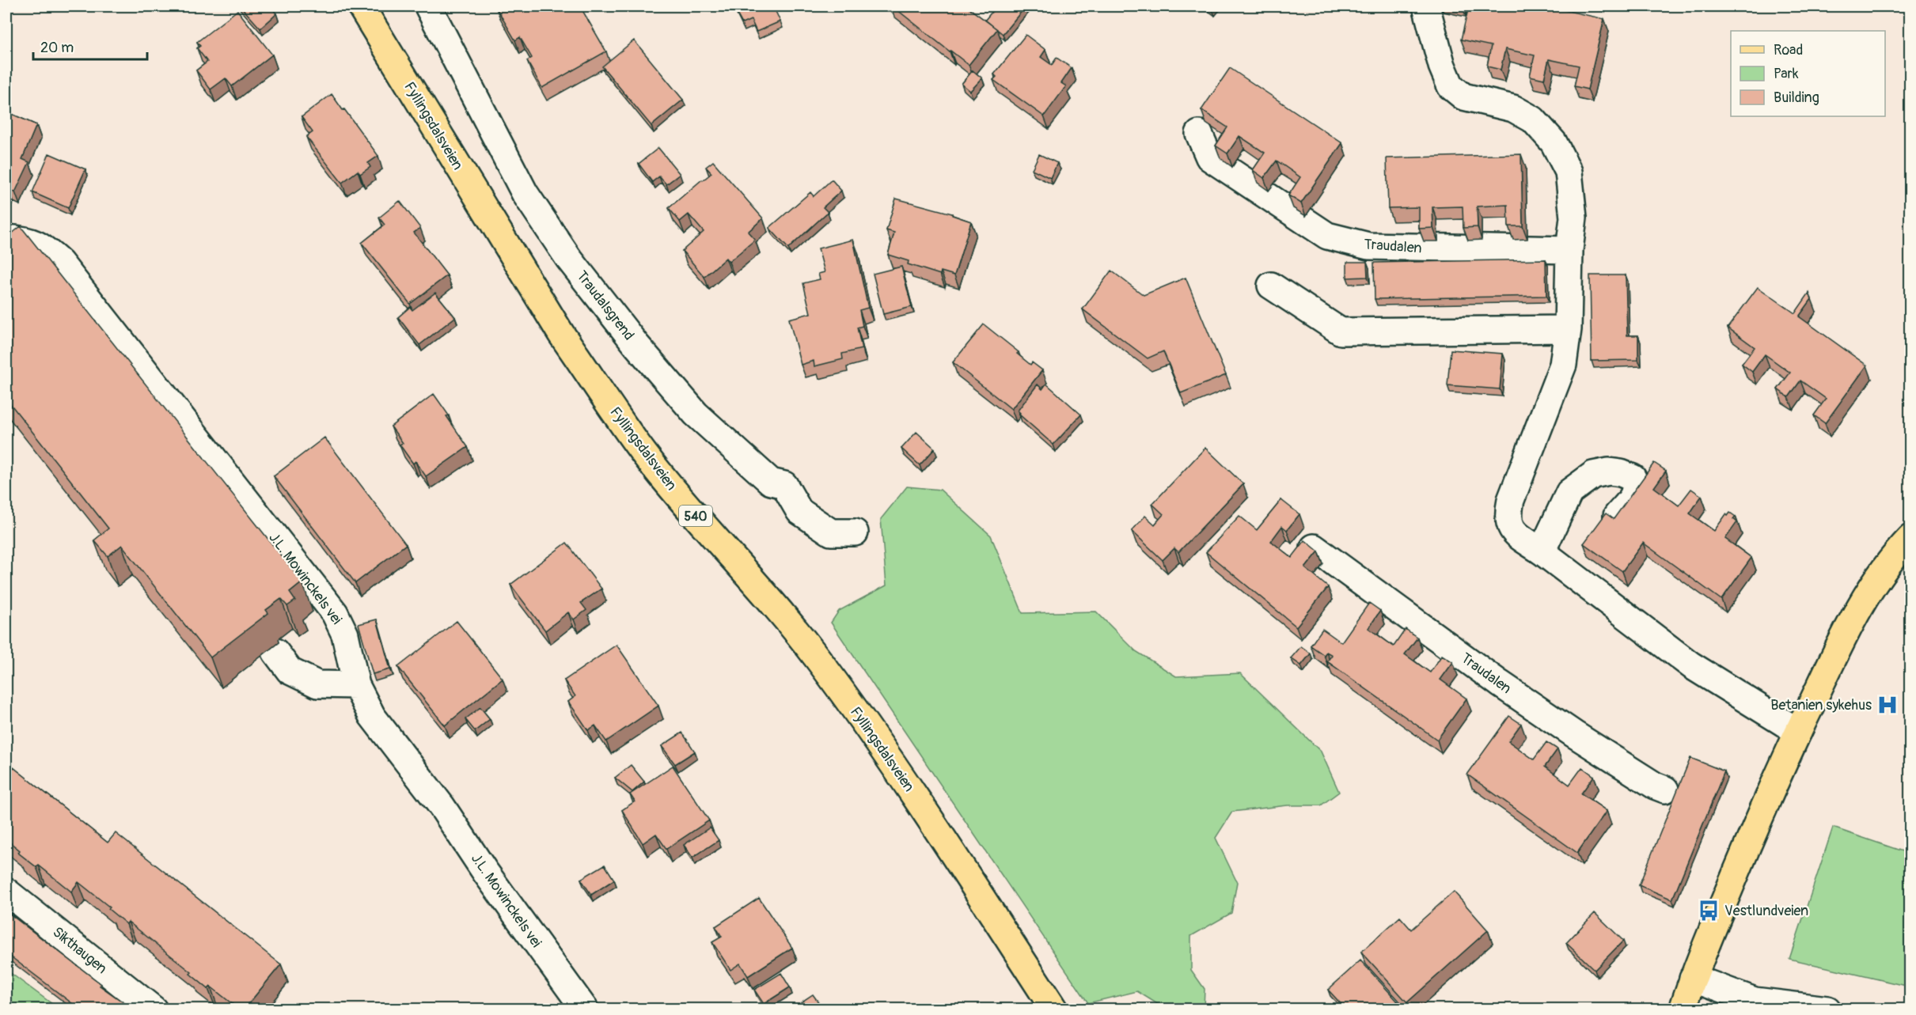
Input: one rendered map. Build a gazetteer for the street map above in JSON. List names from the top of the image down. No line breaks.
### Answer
{"streets":{"main road":["Fyllingsdalsveien","540"],"street":["Traudalen","Traudalsgrend","J.L. Mowinckels vei","Sikthaugen"]},"places":{"hospital":["Betanien sykehus"],"bus stop":["Vestlundveien"]},"legend":["Road","Park","Building"],"scale_bar":"20 m"}
